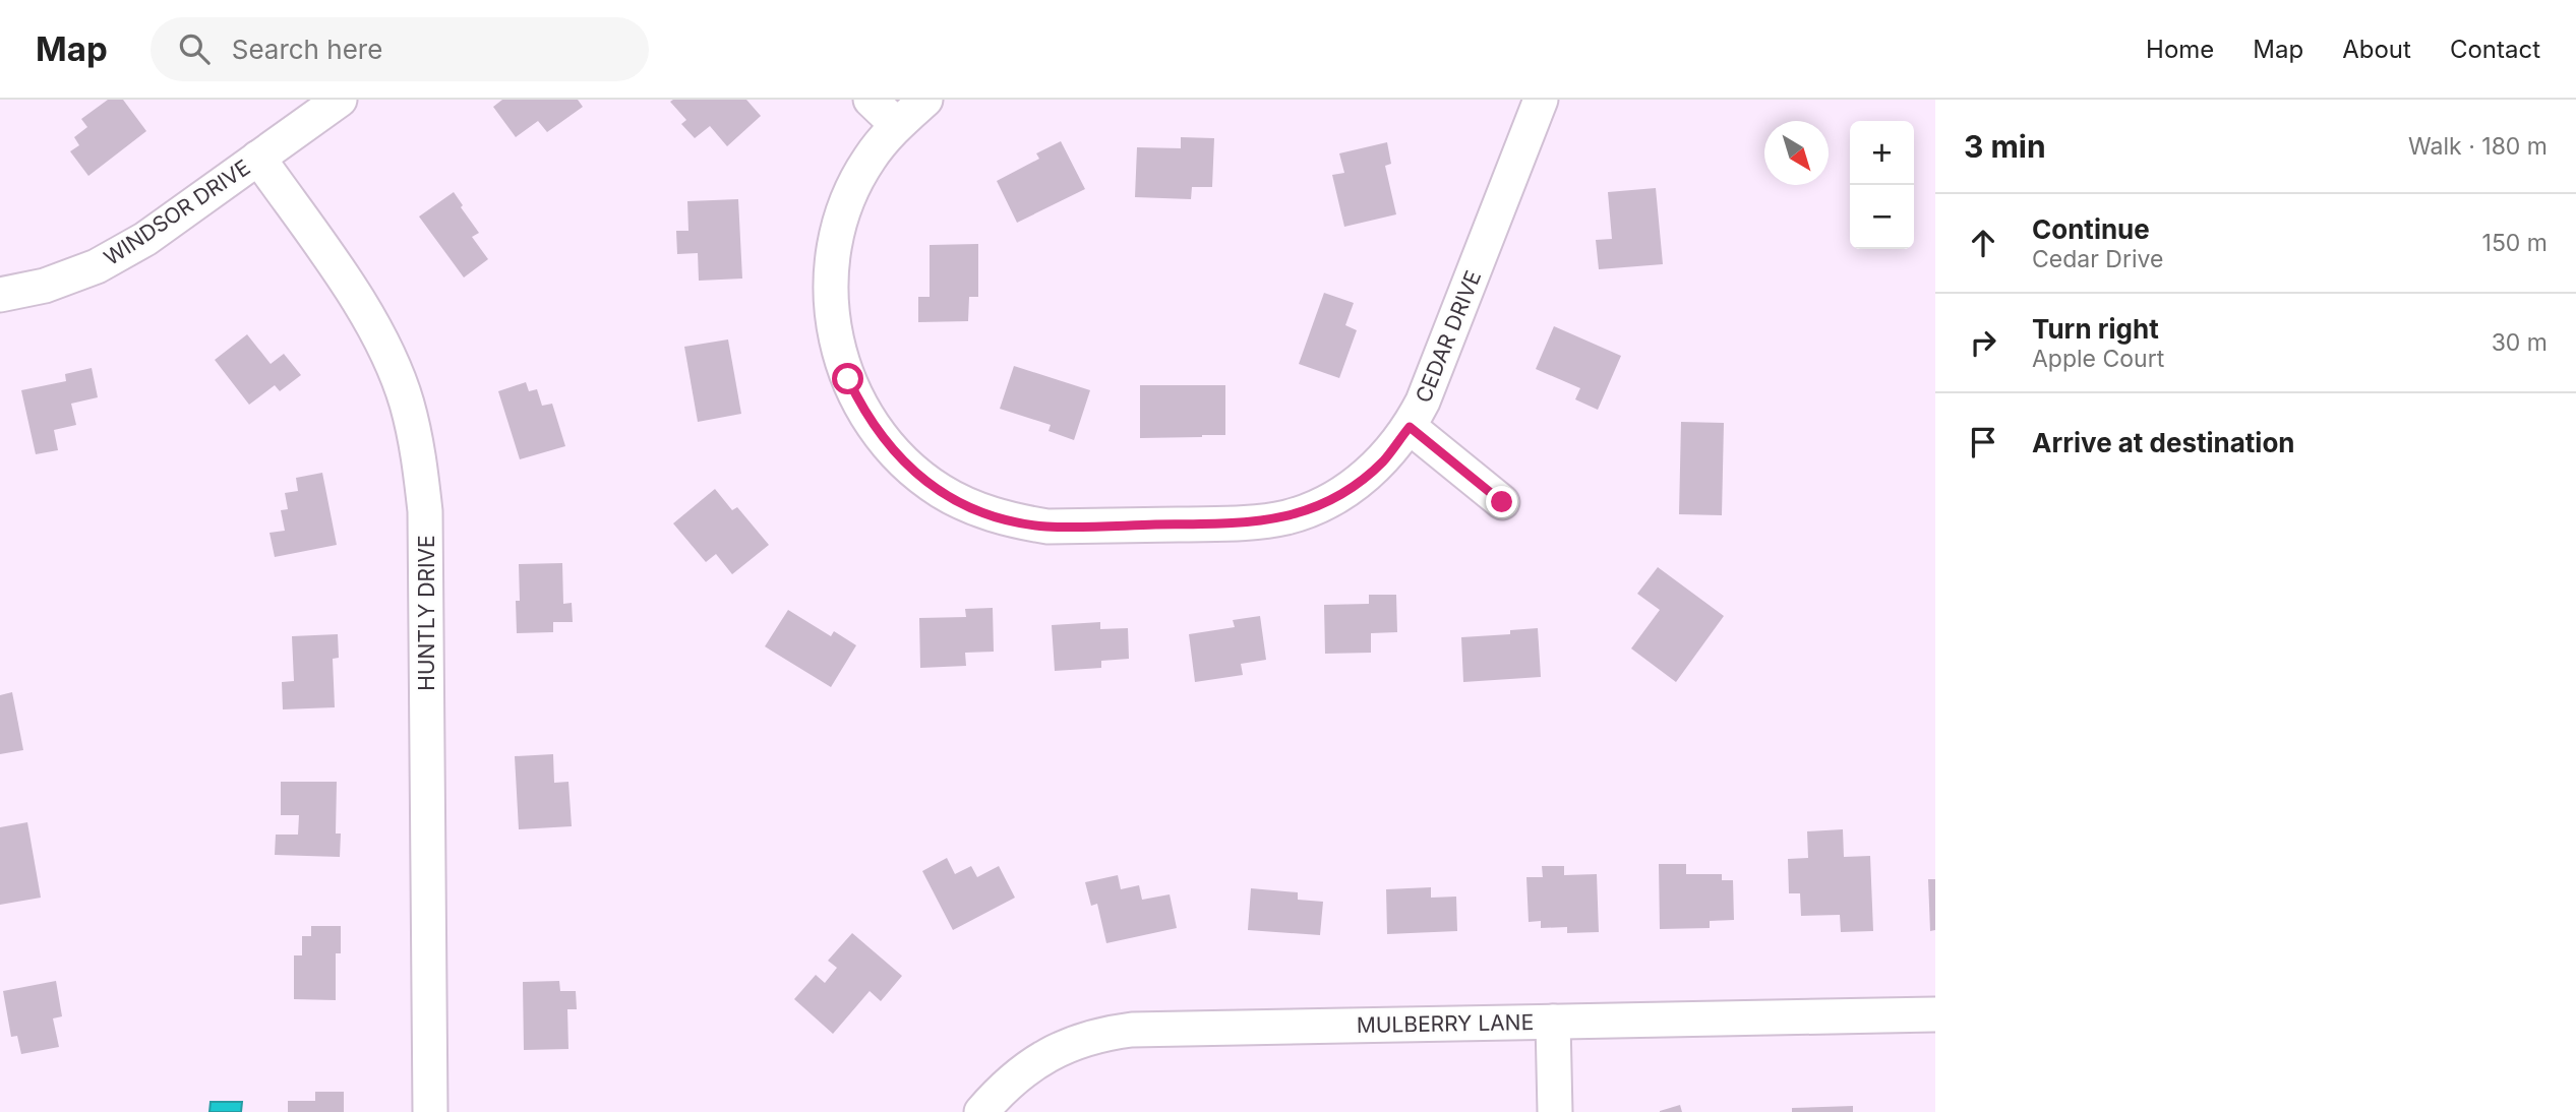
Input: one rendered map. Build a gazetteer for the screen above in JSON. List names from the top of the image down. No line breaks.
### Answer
{"streets":{"street":["WINDSOR DRIVE","CEDAR DRIVE","HUNTLY DRIVE","MULBERRY LANE"]},"crossings":[["WINDSOR DRIVE","HUNTLY DRIVE"]],"north":"bottom right","page":{"header":"Map","search":"Search here","nav":["Home","Map","About","Contact"],"heading":["3 min","Walk · 180 m"],"map_buttons":["+","−"],"list":[["Continue","Cedar Drive","150 m"],["Turn right","Apple Court","30 m"],"Arrive at destination"]}}
